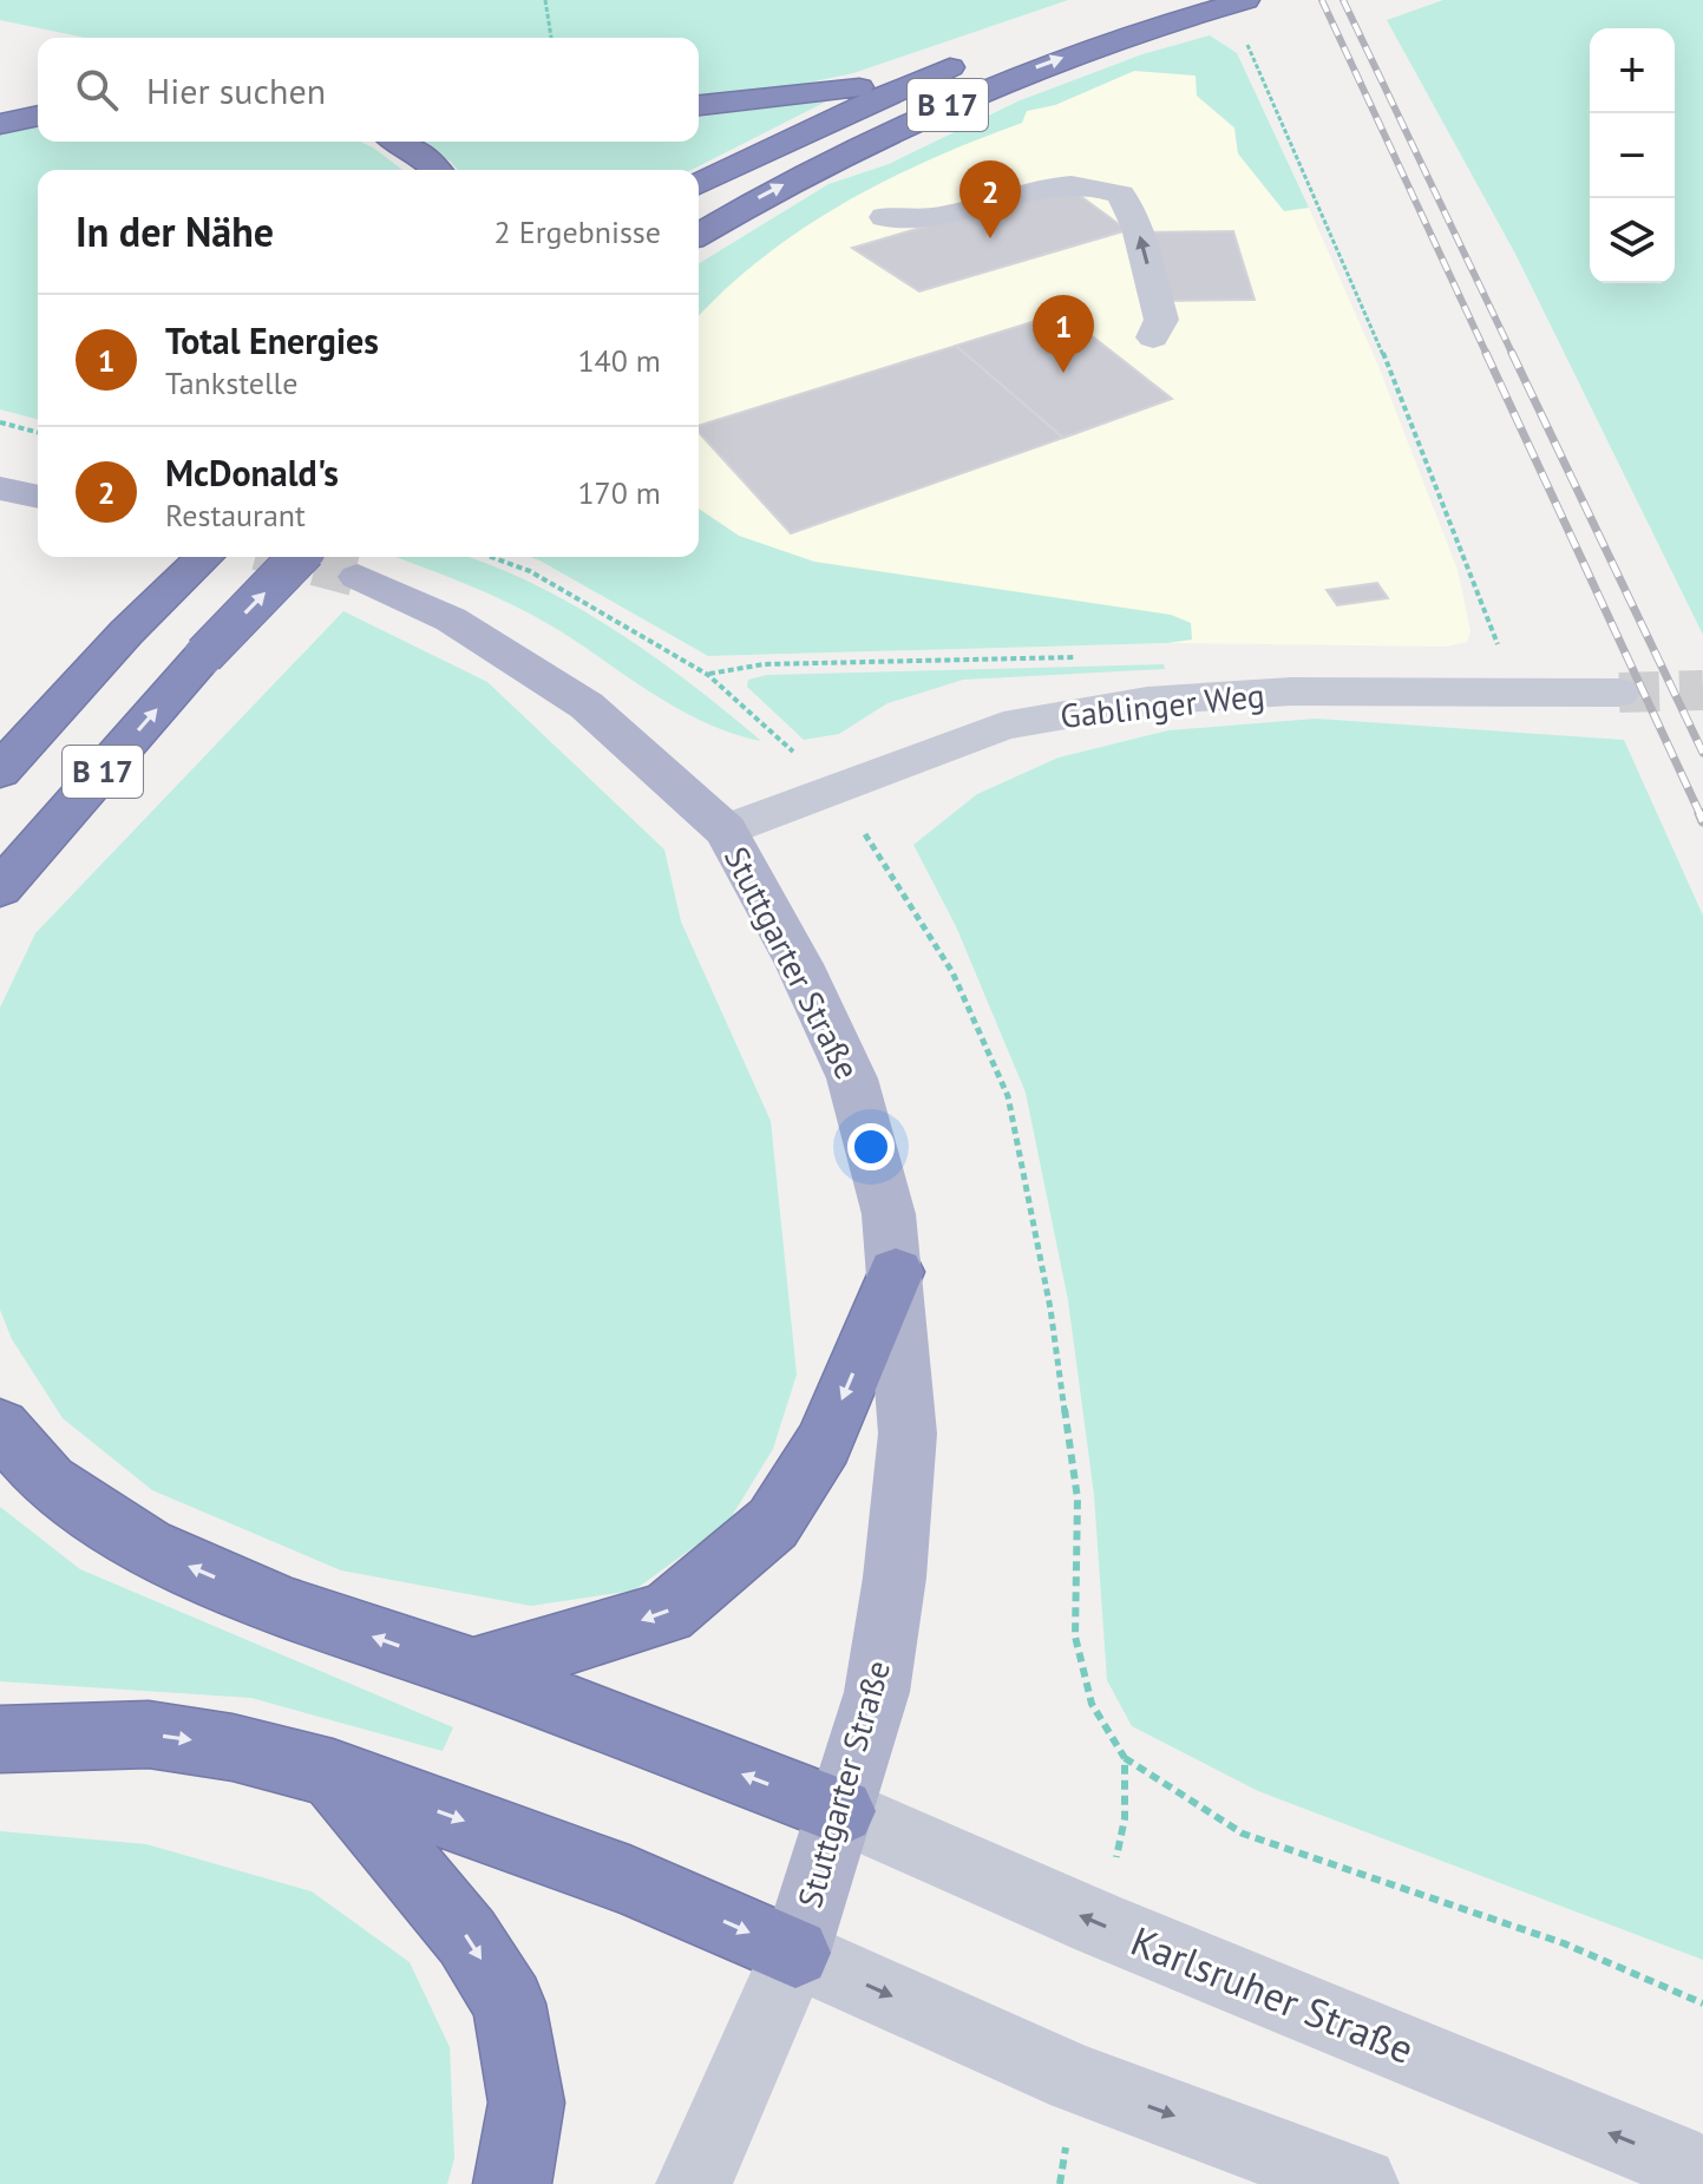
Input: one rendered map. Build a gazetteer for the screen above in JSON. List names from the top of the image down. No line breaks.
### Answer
{"streets":{"highway":["B 17"],"main road":["Stuttgarter Straße"],"street":["Gablinger Weg","Karlsruher Straße"]},"crossings":[["Gablinger Weg","Stuttgarter Straße"],["Stuttgarter Straße","Karlsruher Straße"]],"page":{"map_buttons":["+","−"],"search":"Hier suchen","pins":["2","1"],"heading":["In der Nähe","2 Ergebnisse"],"list":[{"mark":"1","name":"Total Energies","note":"Tankstelle","value":"140 m"},{"mark":"2","name":"McDonald's","note":"Restaurant","value":"170 m"}]}}
